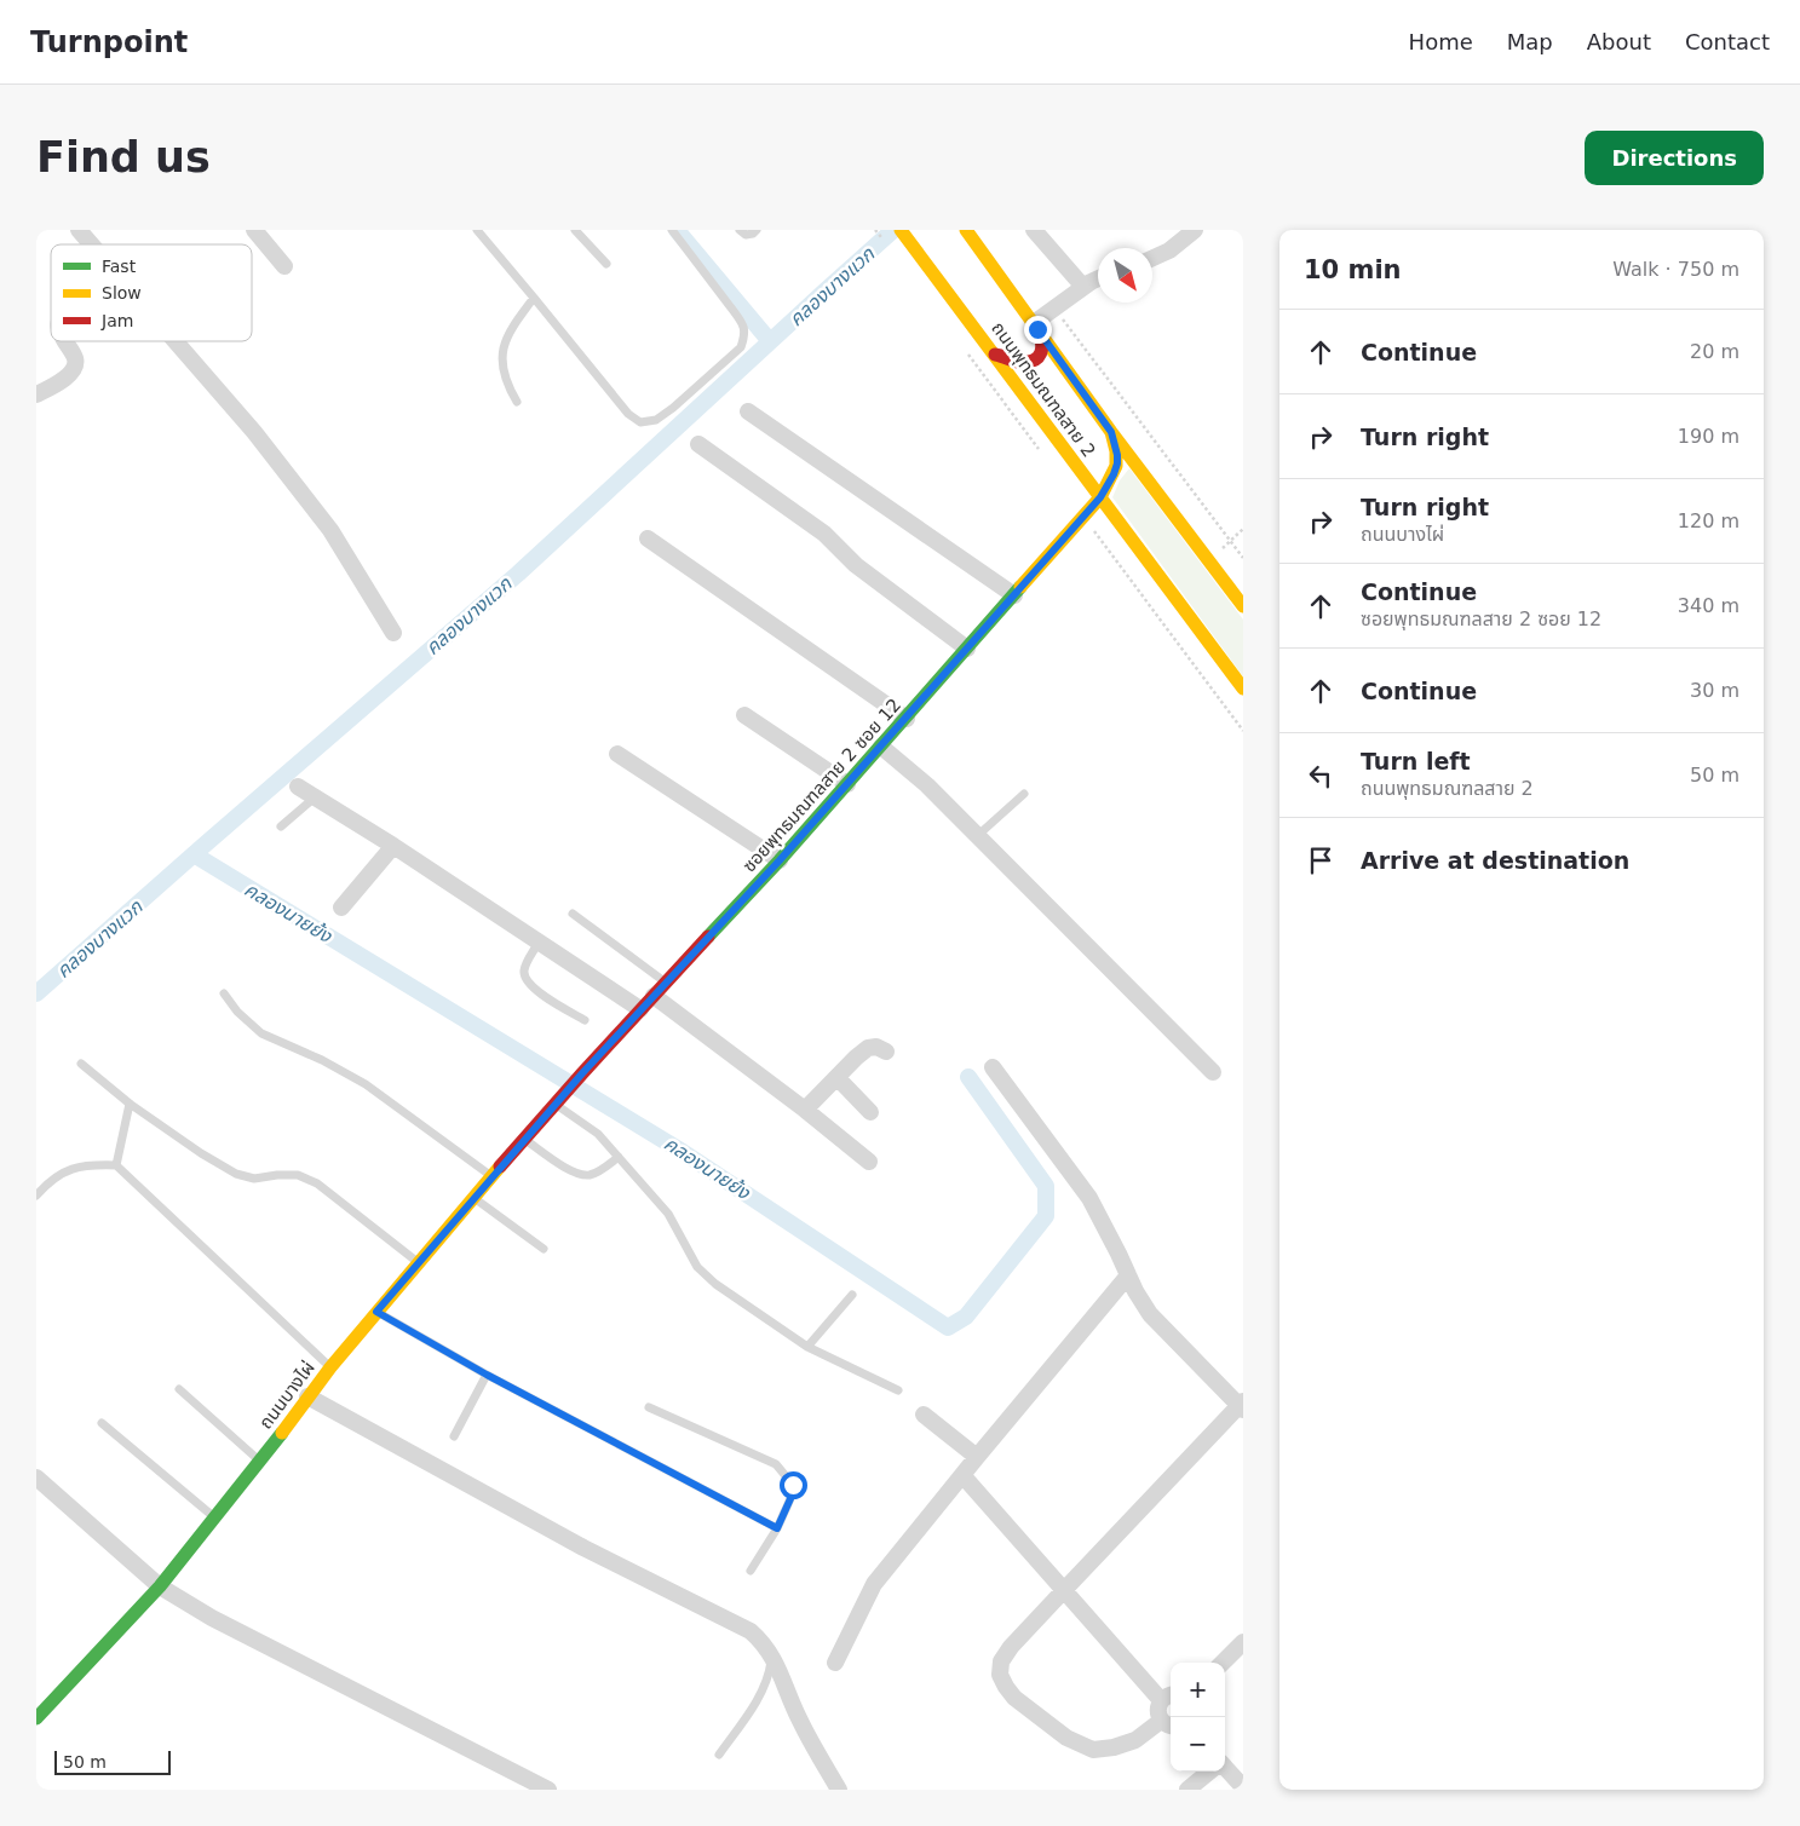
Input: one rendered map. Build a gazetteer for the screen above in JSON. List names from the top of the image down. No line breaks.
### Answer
{"streets":{"street":["ถนนพุทธมณฑลสาย 2","ซอยพุทธมณฑลสาย 2 ซอย 12","ถนนบางไผ่"]},"crossings":[["ถนนพุทธมณฑลสาย 2","ซอยพุทธมณฑลสาย 2 ซอย 12"],["ซอยพุทธมณฑลสาย 2 ซอย 12","ถนนบางไผ่"]],"water":["คลองบางแวก","คลองนายย้ง"],"legend":["Fast","Slow","Jam"],"scale_bar":"50 m","north":"bottom right","page":{"header":"Turnpoint","nav":["Home","Map","About","Contact"],"buttons":"Directions","title":"Find us","heading":["10 min","Walk · 750 m"],"list":[["Continue","20 m"],["Turn right","190 m"],["Turn right","ถนนบางไผ่","120 m"],["Continue","ซอยพุทธมณฑลสาย 2 ซอย 12","340 m"],["Continue","30 m"],["Turn left","ถนนพุทธมณฑลสาย 2","50 m"],"Arrive at destination"],"map_buttons":["+","−"],"scale":"50 m"}}
